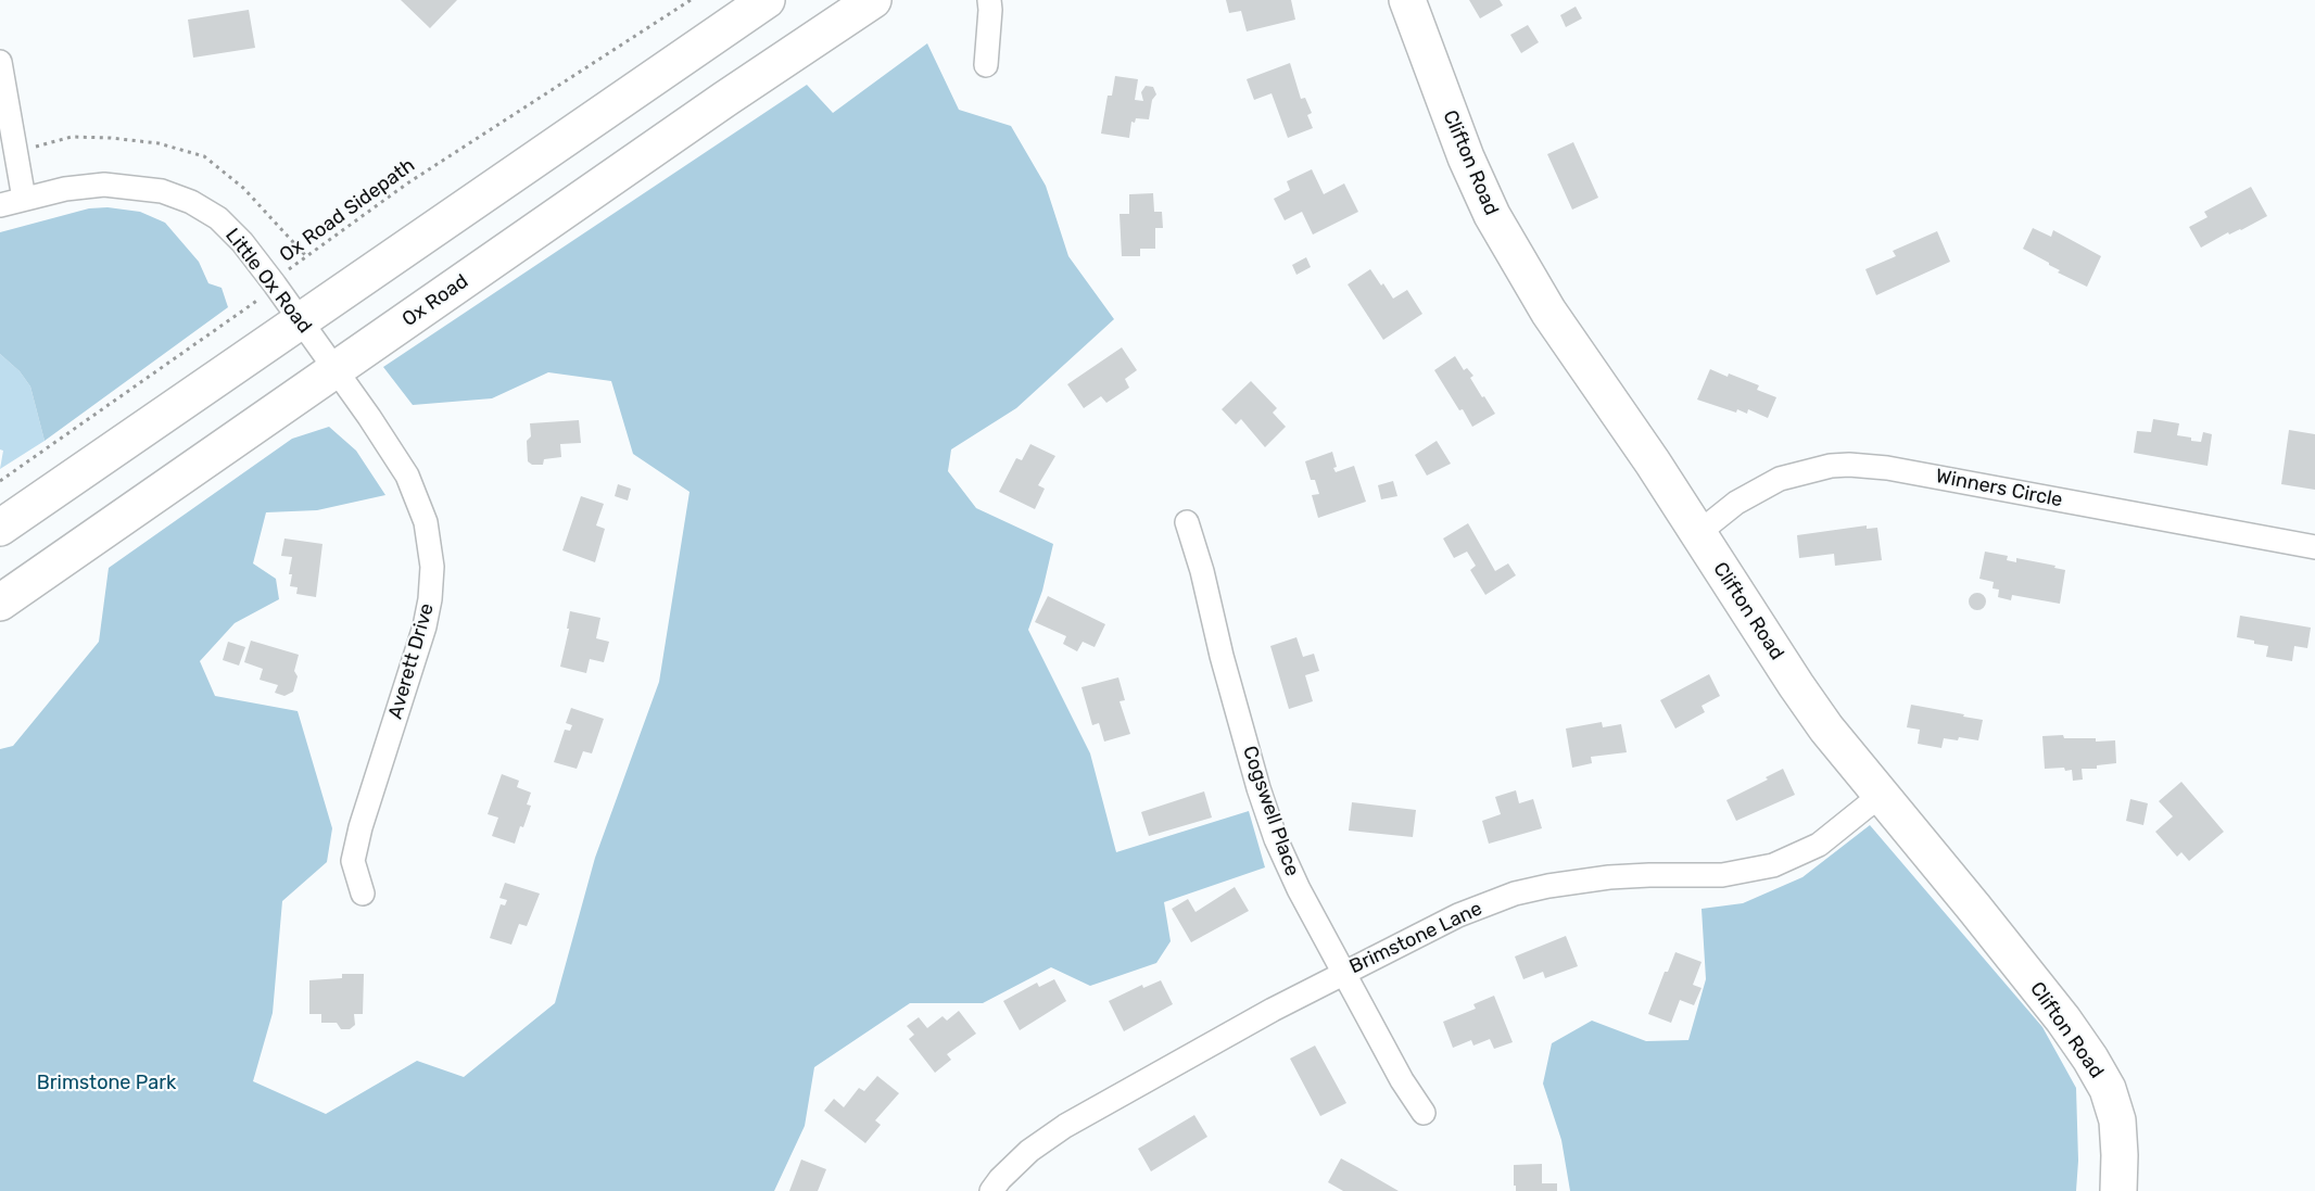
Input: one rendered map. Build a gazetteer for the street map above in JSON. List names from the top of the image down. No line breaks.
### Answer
{"streets":{"main road":["Clifton Road","Ox Road"],"street":["Little Ox Road","Winners Circle","Averett Drive","Cogswell Place","Brimstone Lane"],"path":["Ox Road Sidepath"]},"crossings":[["Clifton Road","Winners Circle"],["Clifton Road","Brimstone Lane"],["Ox Road Sidepath","Little Ox Road"],["Little Ox Road","Ox Road"],["Little Ox Road","Averett Drive"],["Ox Road","Averett Drive"],["Cogswell Place","Brimstone Lane"]],"parks":["Brimstone Park"]}
